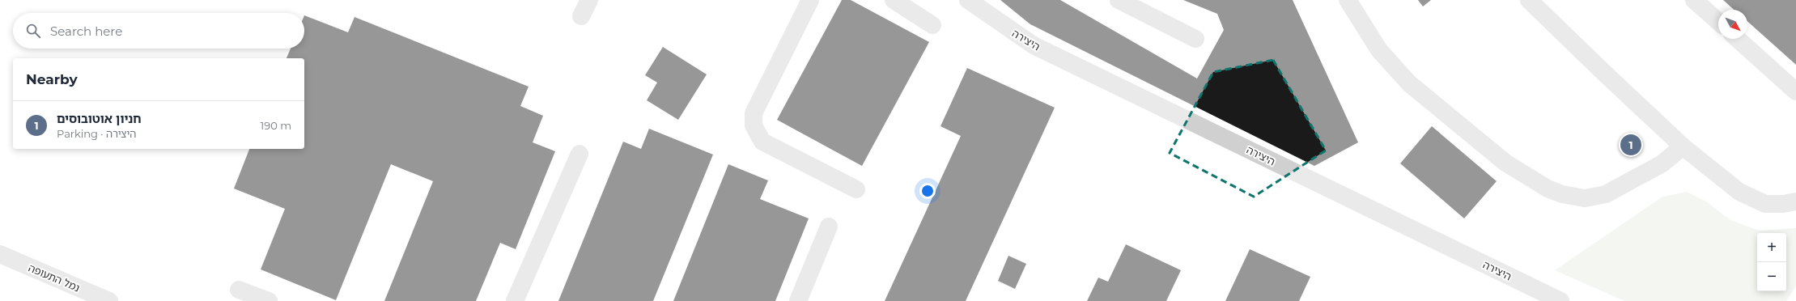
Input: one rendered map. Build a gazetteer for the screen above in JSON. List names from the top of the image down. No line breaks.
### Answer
{"streets":{"street":["היצירה","נמל התעופה"]},"north":"bottom right","page":{"search":"Search here","heading":"Nearby","list":[{"mark":"1","name":"חניון אוטובוסים","note":"Parking · היצירה","value":"190 m"}],"pins":"1","map_buttons":["+","−"]}}
